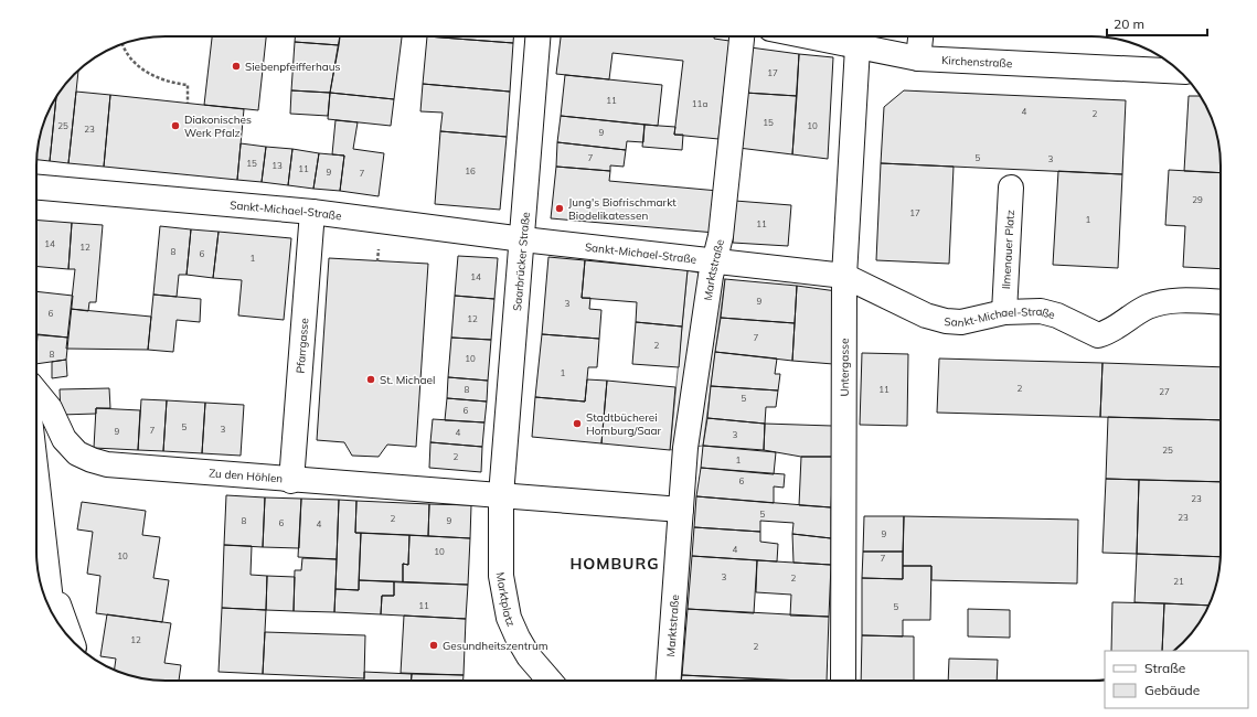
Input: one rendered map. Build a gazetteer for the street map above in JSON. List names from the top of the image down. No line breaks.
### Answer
{"streets":{"street":["Kirchenstraße","Sankt-Michael-Straße","Ilmenauer Platz","Saarbrücker Straße","Marktstraße","Pfarrgasse","Untergasse","Zu den Höhlen","Marktplatz"]},"crossings":[["Kirchenstraße","Untergasse"],["Sankt-Michael-Straße","Ilmenauer Platz"],["Sankt-Michael-Straße","Saarbrücker Straße"],["Sankt-Michael-Straße","Marktstraße"],["Sankt-Michael-Straße","Pfarrgasse"],["Sankt-Michael-Straße","Untergasse"],["Saarbrücker Straße","Zu den Höhlen"],["Saarbrücker Straße","Marktplatz"],["Pfarrgasse","Zu den Höhlen"],["Zu den Höhlen","Marktplatz"]],"districts":["HOMBURG"],"places":["Siebenpfeifferhaus","Diakonisches Werk Pfalz","Jung's Biofrischmarkt Biodelikatessen","St. Michael","Stadtbücherei Homburg/Saar","Gesundheitszentrum"],"house_numbers":["17","11","11a","4","2","15","25","10","23","9","7","5","3","15","13","11","16","9","7","29","17","1","11","14","12","8","6","1","14","9","3","6","12","7","2","8","10","1","2","8","11","27","5","6","5","3","7","9","4","3","25","2","1","6","23","5","23","2","8","9","6","4","9","4","10","10","7","3","2","21","11","5","12","2"],"legend":["Straße","Gebäude"],"scale_bar":"20 m"}
